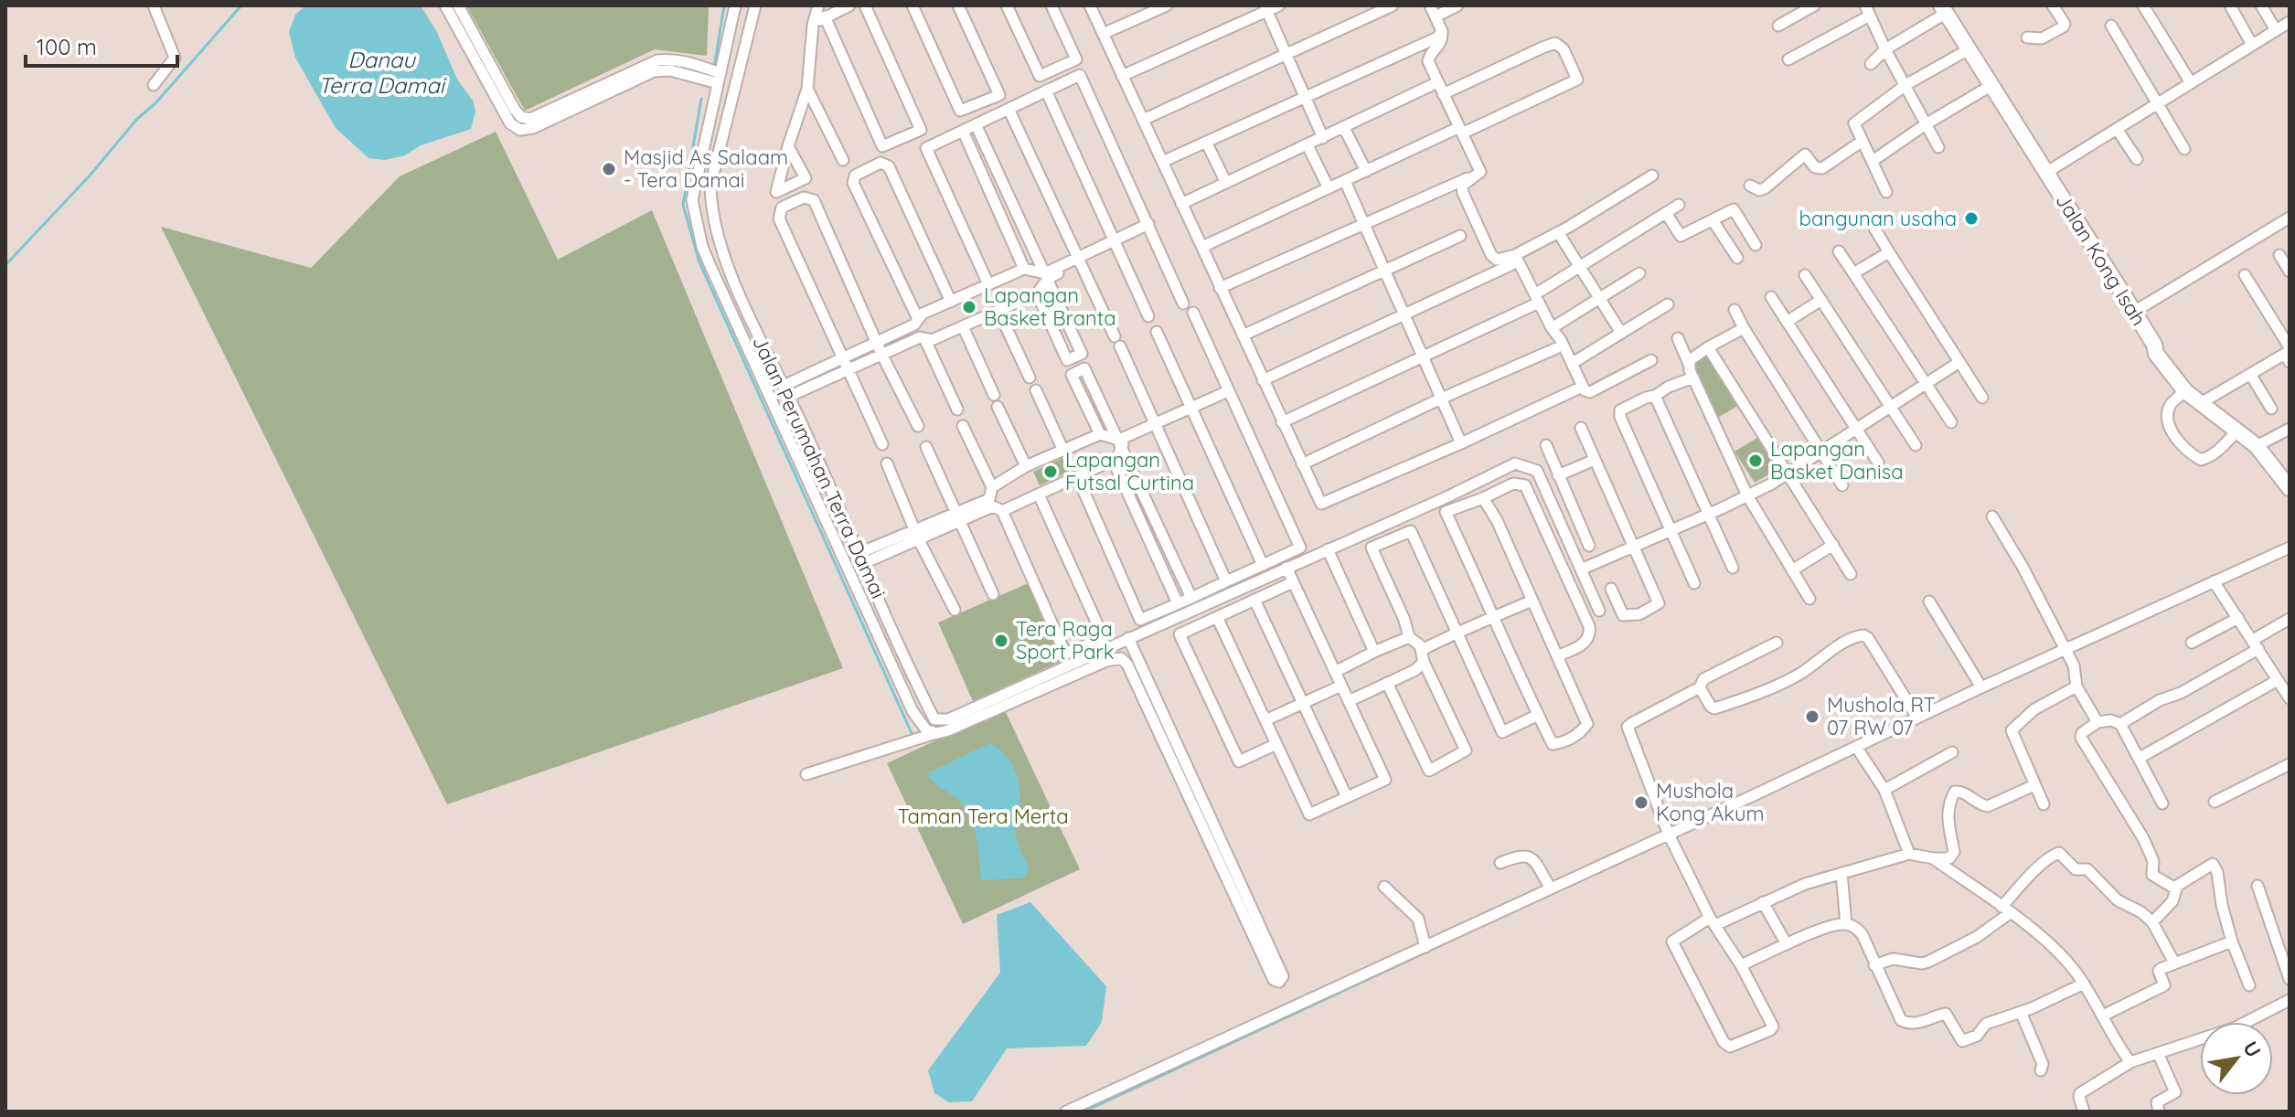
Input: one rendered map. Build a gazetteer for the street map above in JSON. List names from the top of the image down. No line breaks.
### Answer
{"streets":{"street":["Jalan Kong Isah","Jalan Perumahan Terra Damai"]},"water":["Danau Terra Damai"],"parks":["Taman Tera Merta"],"places":["Masjid As Salaam - Tera Damai","bangunan usaha","Lapangan Basket Branta","Lapangan Basket Danisa","Lapangan Futsal Curtina","Tera Raga Sport Park","Mushola RT 07 RW 07","Mushola Kong Akum"],"scale_bar":"100 m","north":"top right"}
